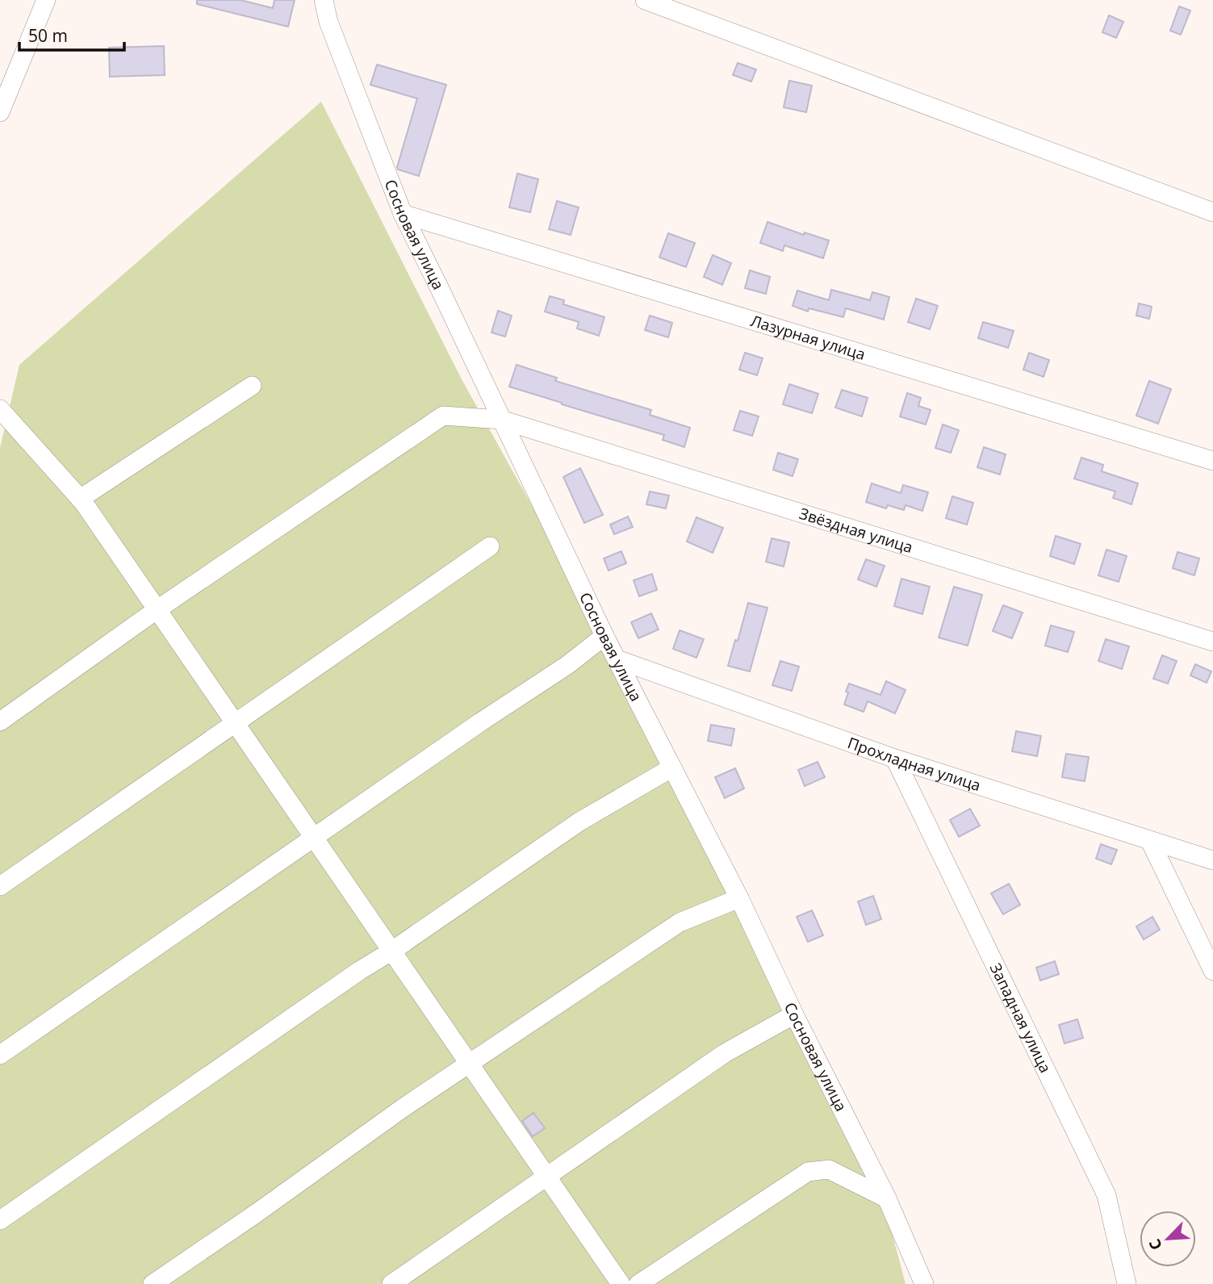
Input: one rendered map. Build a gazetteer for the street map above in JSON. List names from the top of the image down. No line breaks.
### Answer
{"streets":{"street":["Сосновая улица","Лазурная улица","Звёздная улица","Прохладная улица","Западная улица"]},"crossings":[["Сосновая улица","Лазурная улица"],["Сосновая улица","Звёздная улица"],["Сосновая улица","Прохладная улица"],["Прохладная улица","Западная улица"]],"scale_bar":"50 m","north":"bottom left"}
